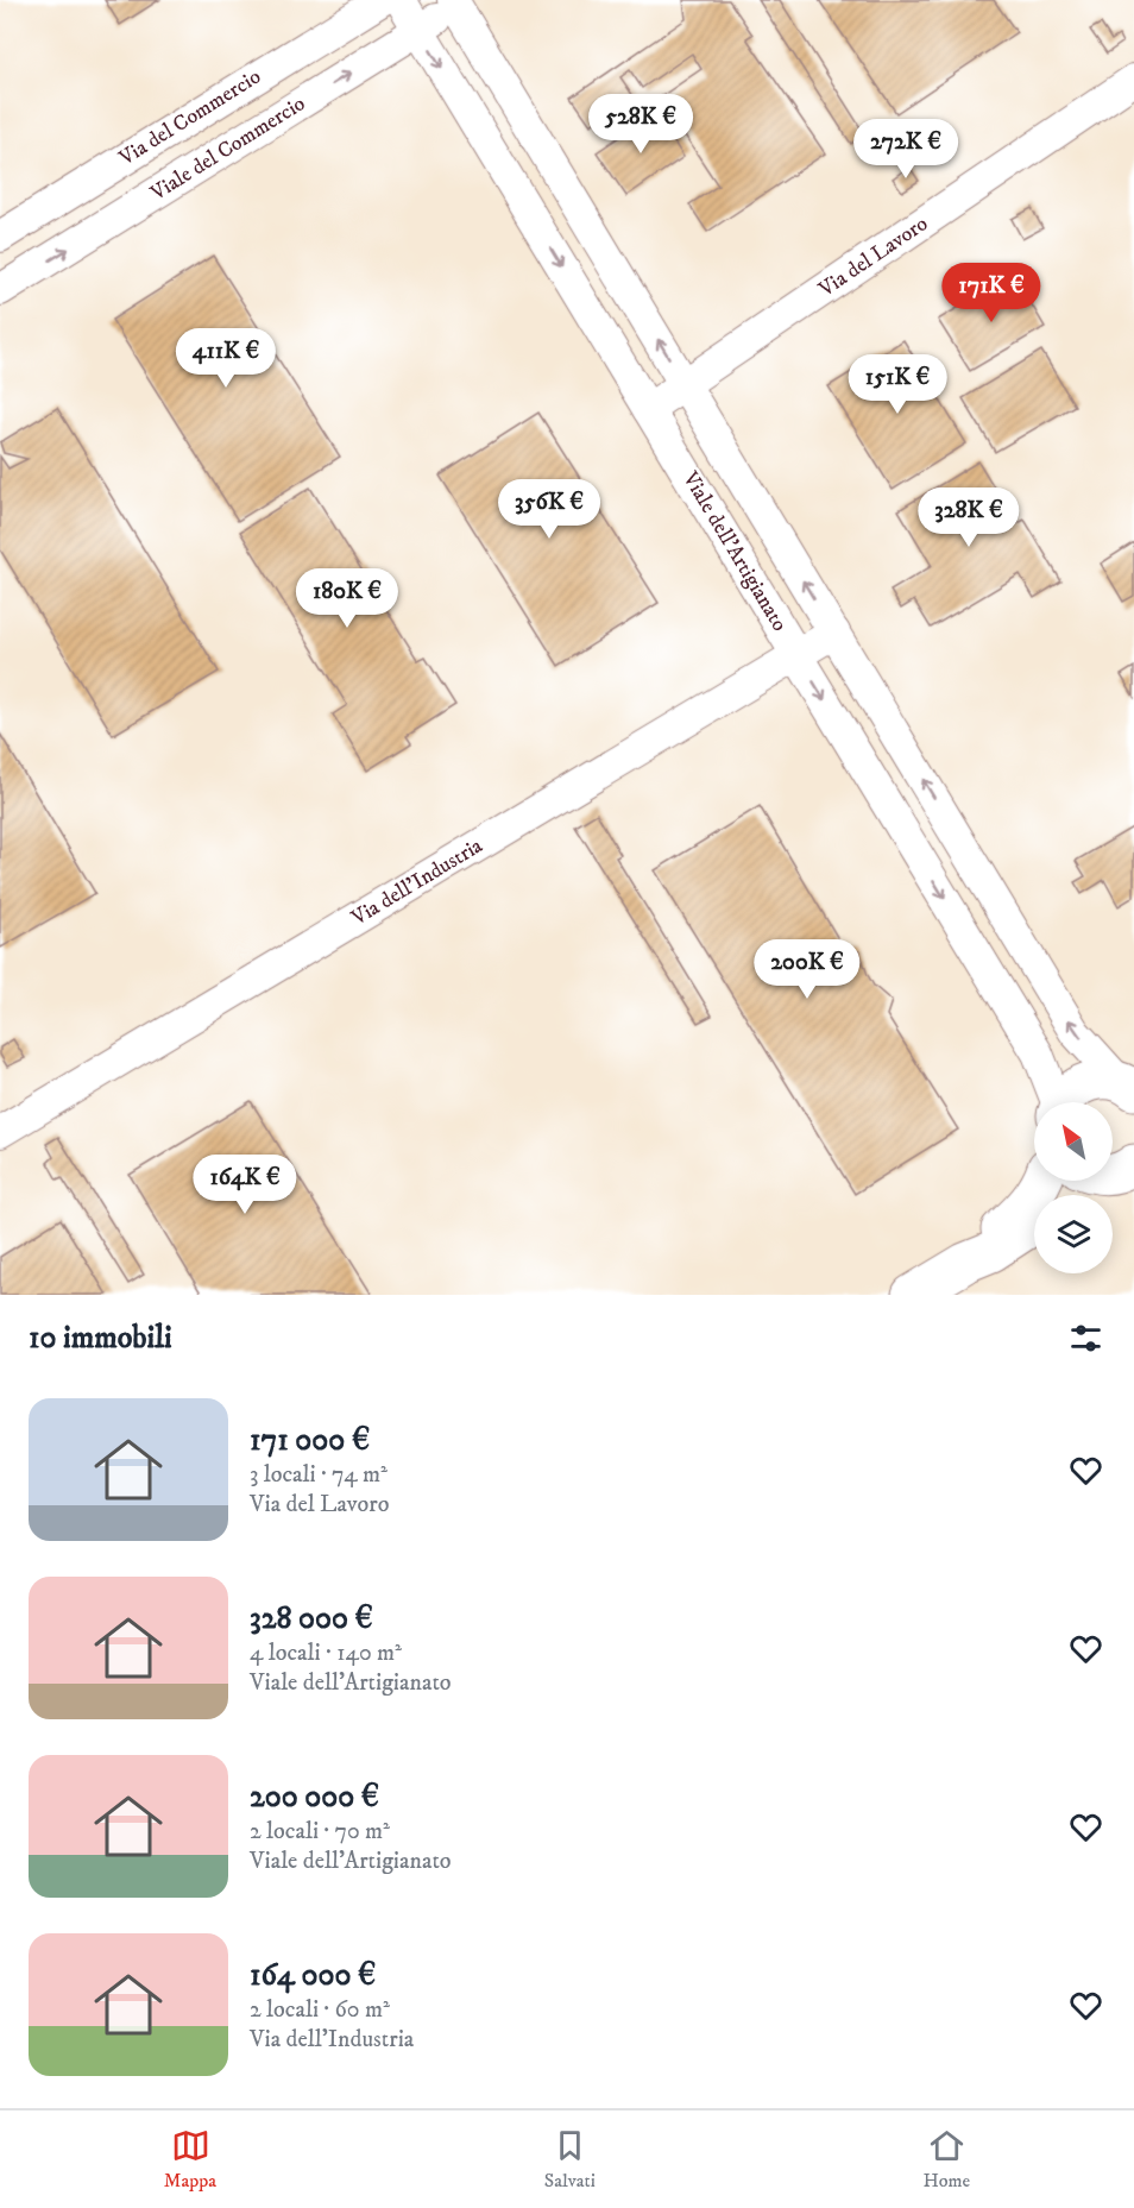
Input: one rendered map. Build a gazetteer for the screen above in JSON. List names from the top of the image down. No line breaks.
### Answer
{"streets":{"street":["Via del Commercio","Viale del Commercio","Via del Lavoro","Viale dell'Artigianato","Via dell'Industria"]},"crossings":[["Viale del Commercio","Viale dell'Artigianato"],["Via del Lavoro","Viale dell'Artigianato"],["Viale dell'Artigianato","Via dell'Industria"]],"one_way":["Viale del Commercio"],"north":"top left","page":{"price":["528K €","272K €","171K €","411K €","151K €","356K €","328K €","180K €","200K €","164K €"],"heading":"10 immobili","list":[{"name":"171 000 €","note":"3 locali · 74 m² · Via del Lavoro"},{"name":"328 000 €","note":"4 locali · 140 m² · Viale dell'Artigianato"},{"name":"200 000 €","note":"2 locali · 70 m² · Viale dell'Artigianato"},{"name":"164 000 €","note":"2 locali · 60 m² · Via dell'Industria"}],"tabs":["Mappa","Salvati","Home"]}}
